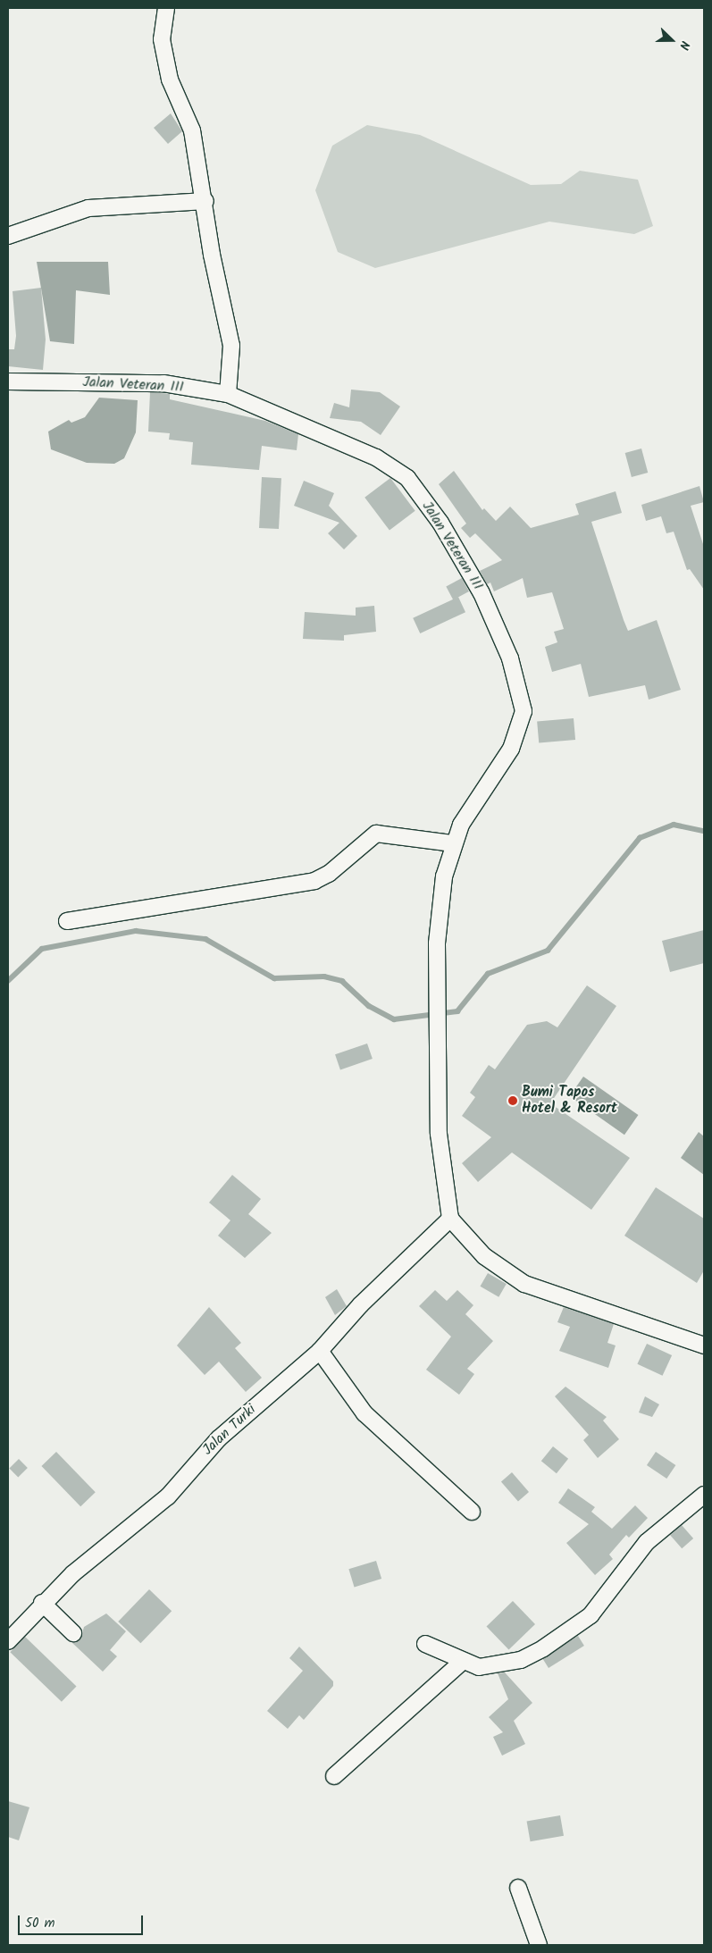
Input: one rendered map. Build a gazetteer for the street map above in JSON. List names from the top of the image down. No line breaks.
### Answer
{"streets":{"street":["Jalan Veteran III","Jalan Turki"]},"crossings":[["Jalan Veteran III","Jalan Turki"]],"places":["Bumi Tapos Hotel & Resort"],"scale_bar":"50 m","north":"right"}
